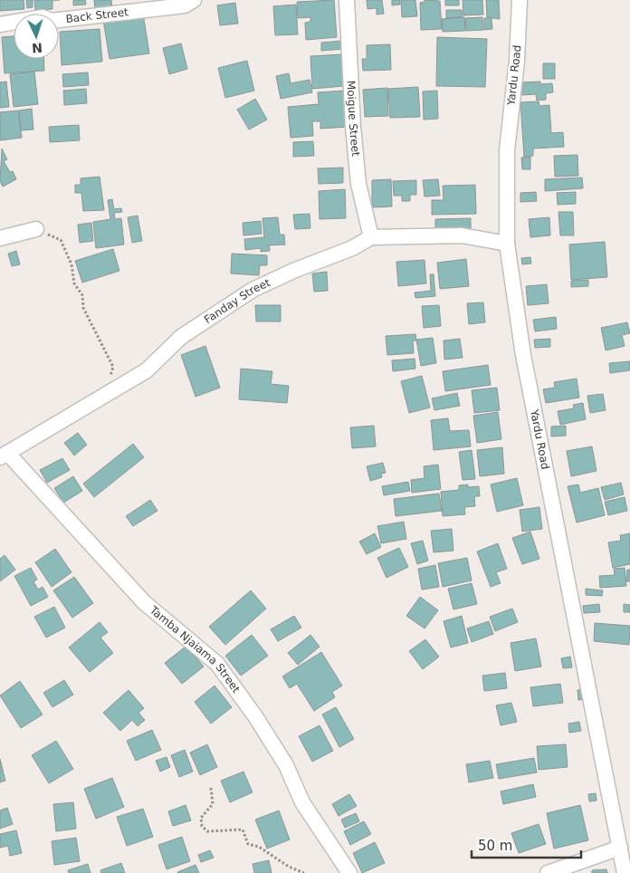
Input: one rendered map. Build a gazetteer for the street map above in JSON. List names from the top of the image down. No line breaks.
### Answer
{"streets":{"street":["Back Street","Yardu Road","Moigue Street","Fanday Street","Tamba Njaiama Street"]},"crossings":[["Yardu Road","Fanday Street"],["Moigue Street","Fanday Street"],["Fanday Street","Tamba Njaiama Street"]],"scale_bar":"50 m","north":"bottom"}
